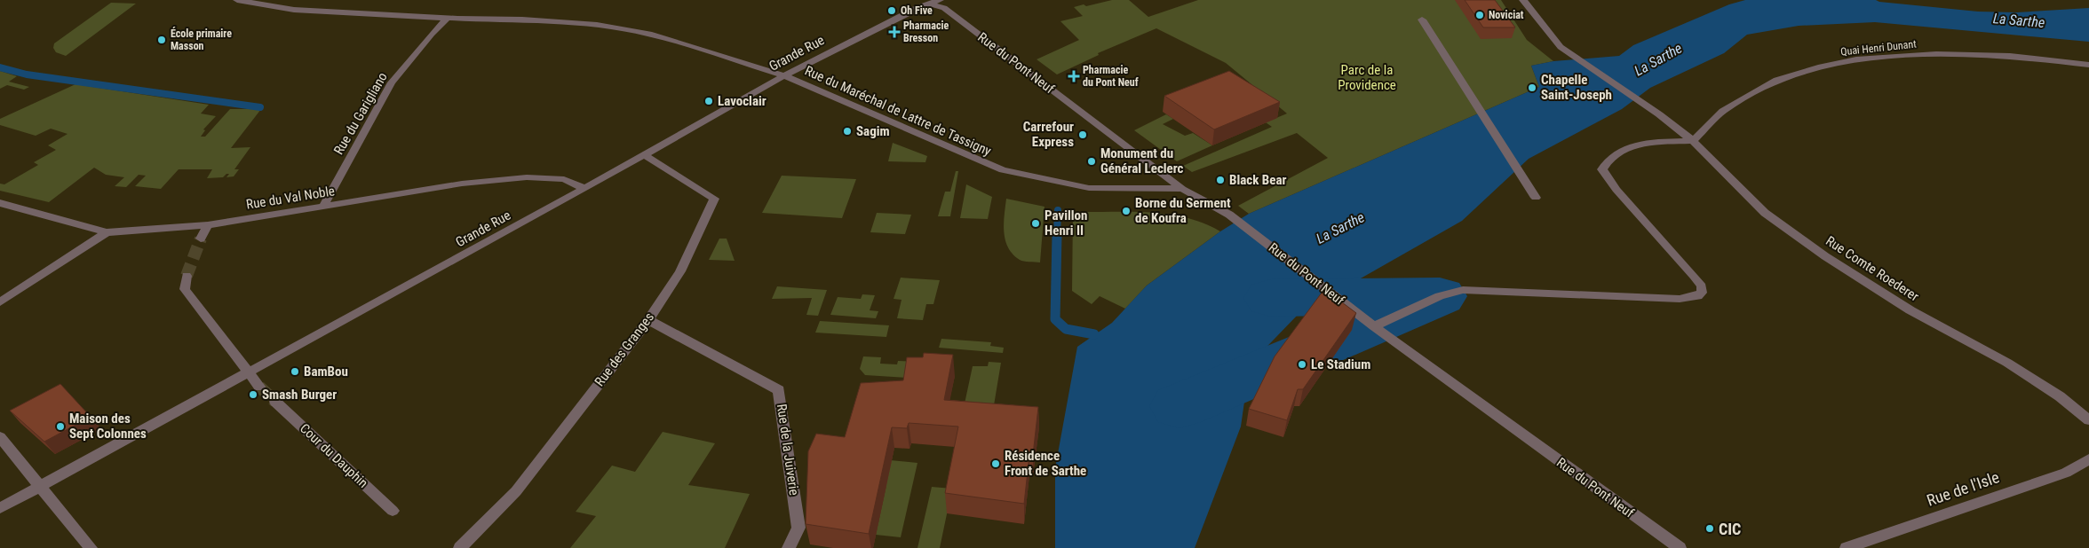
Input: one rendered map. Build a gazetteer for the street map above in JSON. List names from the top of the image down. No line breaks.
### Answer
{"streets":{"street":["Quai Henri Dunant","Grande Rue","Rue du Pont Neuf","Rue du Maréchal de Lattre de Tassigny","Rue du Garigliano","Rue du Val Noble","Rue Comte Roederer","Rue des Granges","Rue de la Juiverie","Cour du Dauphin","Rue de l'Isle"]},"crossings":[["Quai Henri Dunant","Rue Comte Roederer"],["Grande Rue","Rue du Pont Neuf"],["Grande Rue","Rue du Maréchal de Lattre de Tassigny"],["Grande Rue","Rue du Val Noble"],["Grande Rue","Rue des Granges"],["Rue du Pont Neuf","Rue du Maréchal de Lattre de Tassigny"],["Rue du Maréchal de Lattre de Tassigny","Rue du Garigliano"],["Rue du Garigliano","Rue du Val Noble"],["Rue des Granges","Rue de la Juiverie"]],"water":["La Sarthe"],"parks":["Parc de la Providence"],"places":{"other":["Oh Five","Noviciat","École primaire Masson","Chapelle Saint-Joseph","Lavoclair","Sagim","Carrefour Express","Monument du Général Leclerc","Black Bear","Borne du Serment de Koufra","Pavillon Henri II","Le Stadium","BamBou","Smash Burger","Maison des Sept Colonnes","Résidence Front de Sarthe","CIC"],"health":["Pharmacie Bresson","Pharmacie du Pont Neuf"]}}
